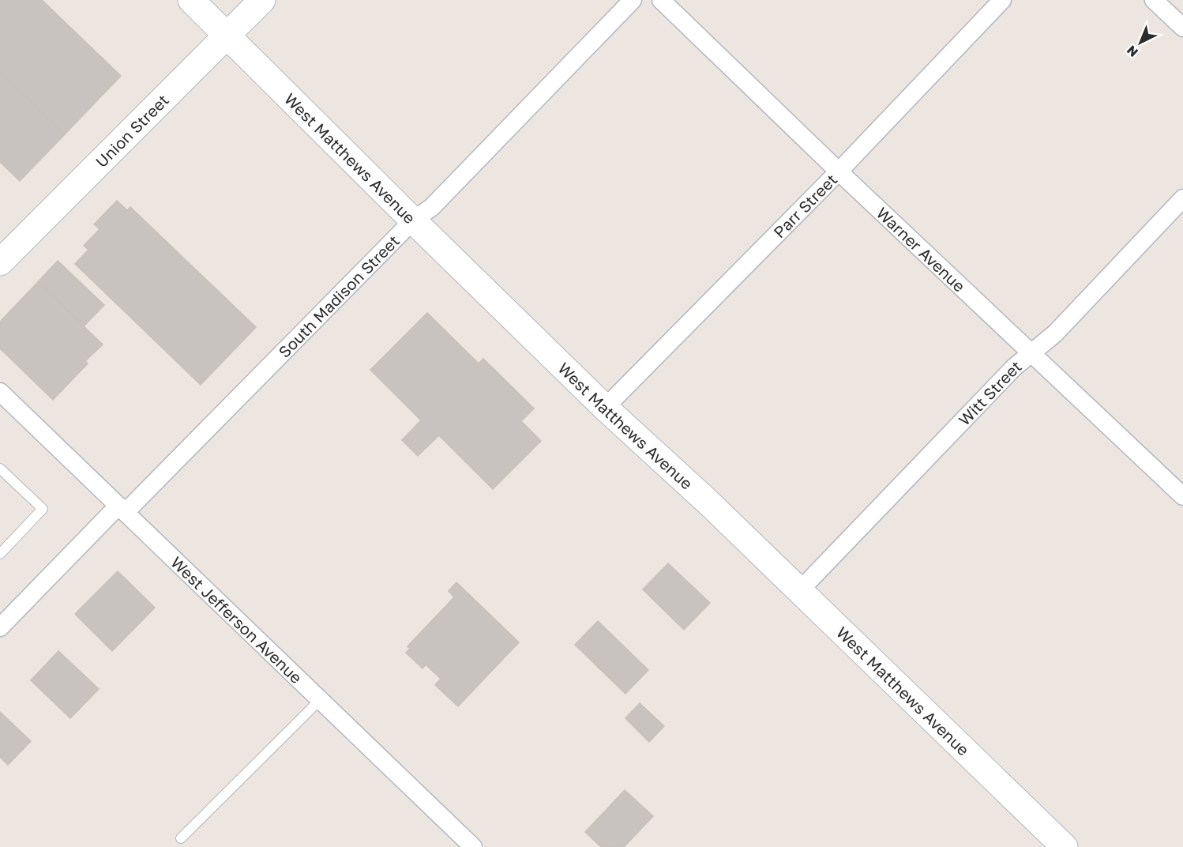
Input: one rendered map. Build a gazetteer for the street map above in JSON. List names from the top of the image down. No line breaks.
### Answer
{"streets":{"street":["Union Street","West Matthews Avenue","Parr Street","Warner Avenue","South Madison Street","Witt Street","West Jefferson Avenue"]},"crossings":[["Union Street","West Matthews Avenue"],["West Matthews Avenue","Parr Street"],["West Matthews Avenue","South Madison Street"],["West Matthews Avenue","Witt Street"],["Parr Street","Warner Avenue"],["Warner Avenue","Witt Street"],["South Madison Street","West Jefferson Avenue"]],"north":"bottom left"}
